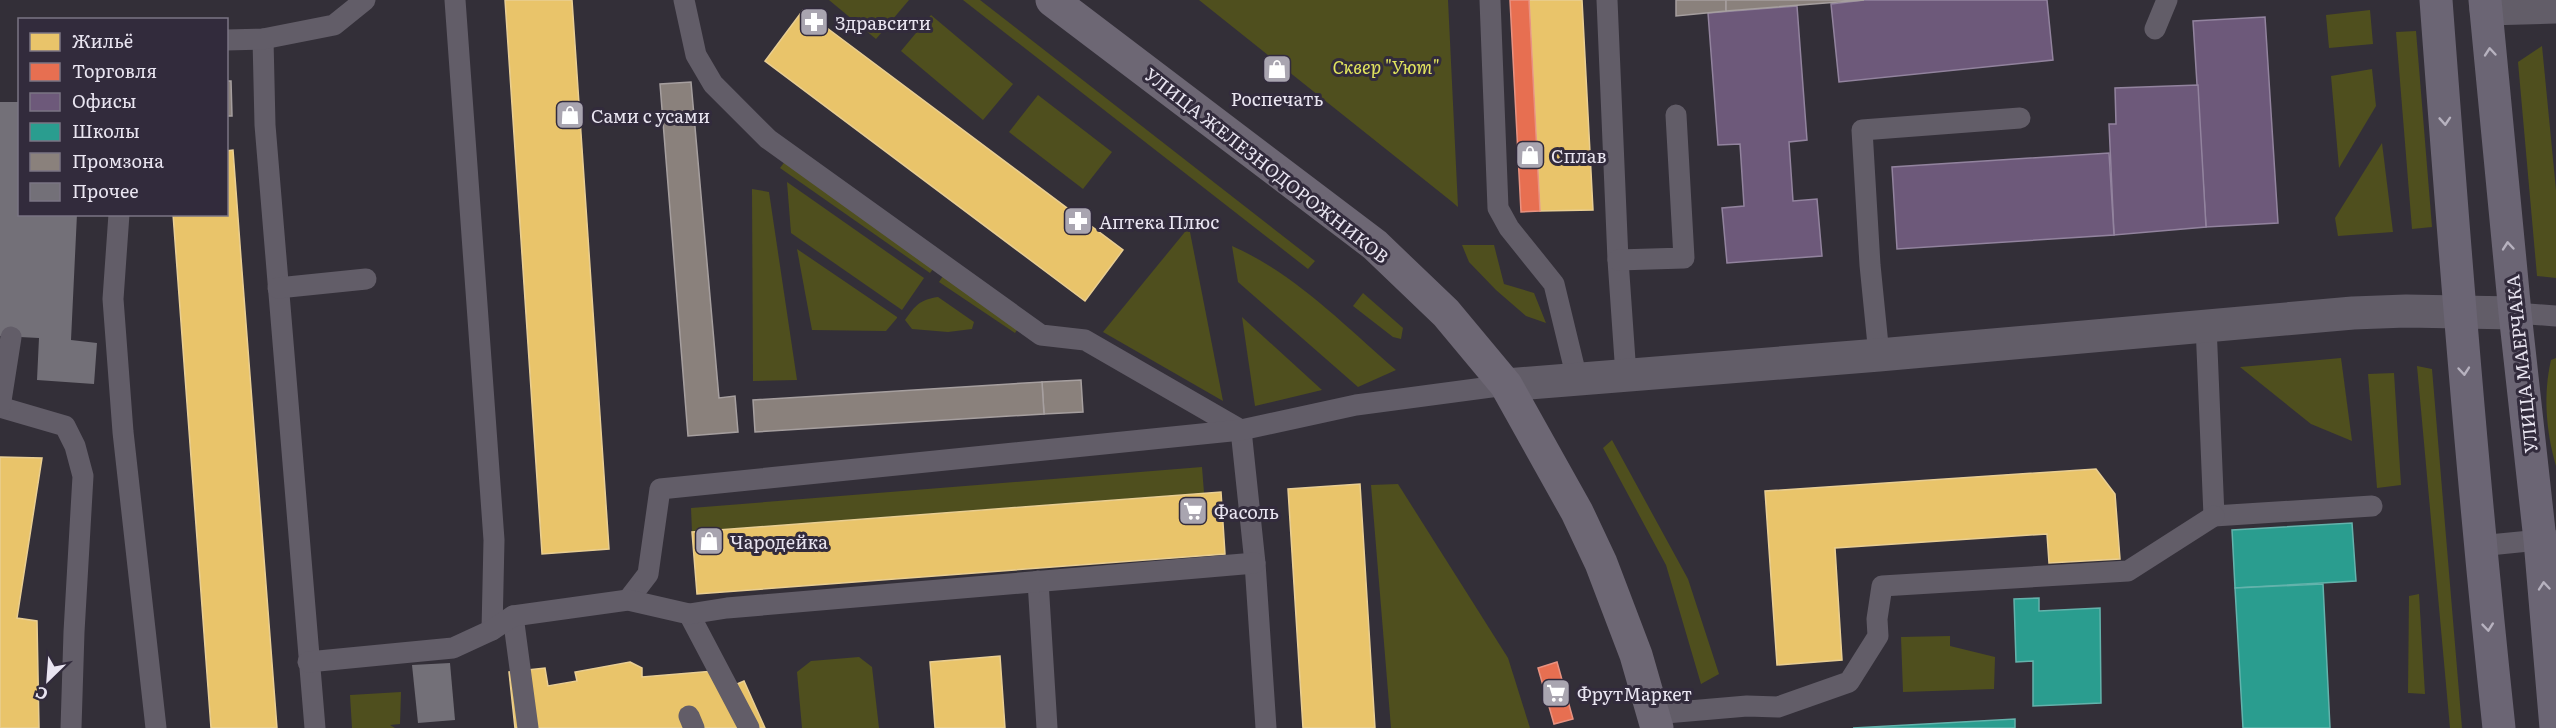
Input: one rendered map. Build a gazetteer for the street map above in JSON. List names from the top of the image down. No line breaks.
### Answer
{"streets":{"main road":["УЛИЦА МАЕРЧАКА"],"street":["УЛИЦА ЖЕЛЕЗНОДОРОЖНИКОВ"]},"parks":["Сквер \"Уют\""],"places":{"pharmacy":["Здравсити","Аптека Плюс"],"shop":["Роспечать","Сами с усами","Сплав","Чародейка"],"supermarket":["Фасоль","ФрутМаркет"]},"legend":["Жильё","Торговля","Офисы","Школы","Промзона","Прочее"],"north":"bottom left"}
